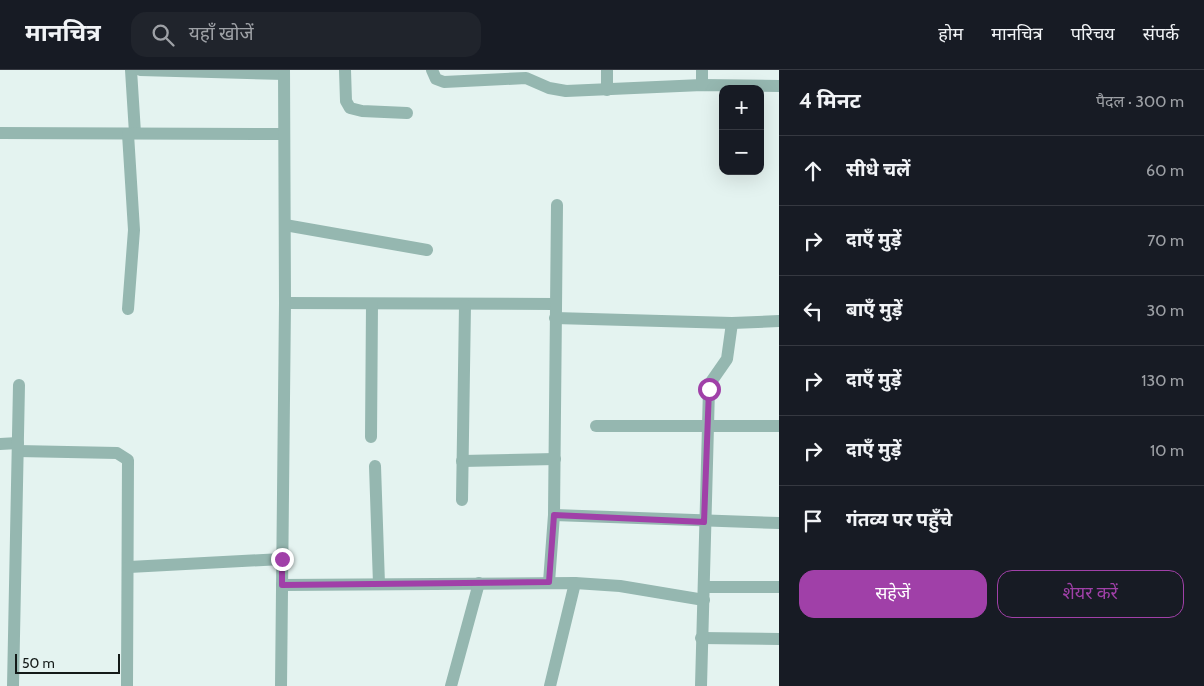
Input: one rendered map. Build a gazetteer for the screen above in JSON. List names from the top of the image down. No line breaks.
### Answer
{"scale_bar":"50 m","page":{"header":"मानचित्र","search":"यहाँ खोजें","nav":["होम","मानचित्र","परिचय","संपर्क"],"heading":["4 मिनट","पैदल · 300 m"],"map_buttons":["+","−"],"list":[["सीधे चलें","60 m"],["दाएँ मुड़ें","70 m"],["बाएँ मुड़ें","30 m"],["दाएँ मुड़ें","130 m"],["दाएँ मुड़ें","10 m"],"गंतव्य पर पहुँचे"],"buttons":["सहेजें","शेयर करें"],"scale":"50 m"}}
